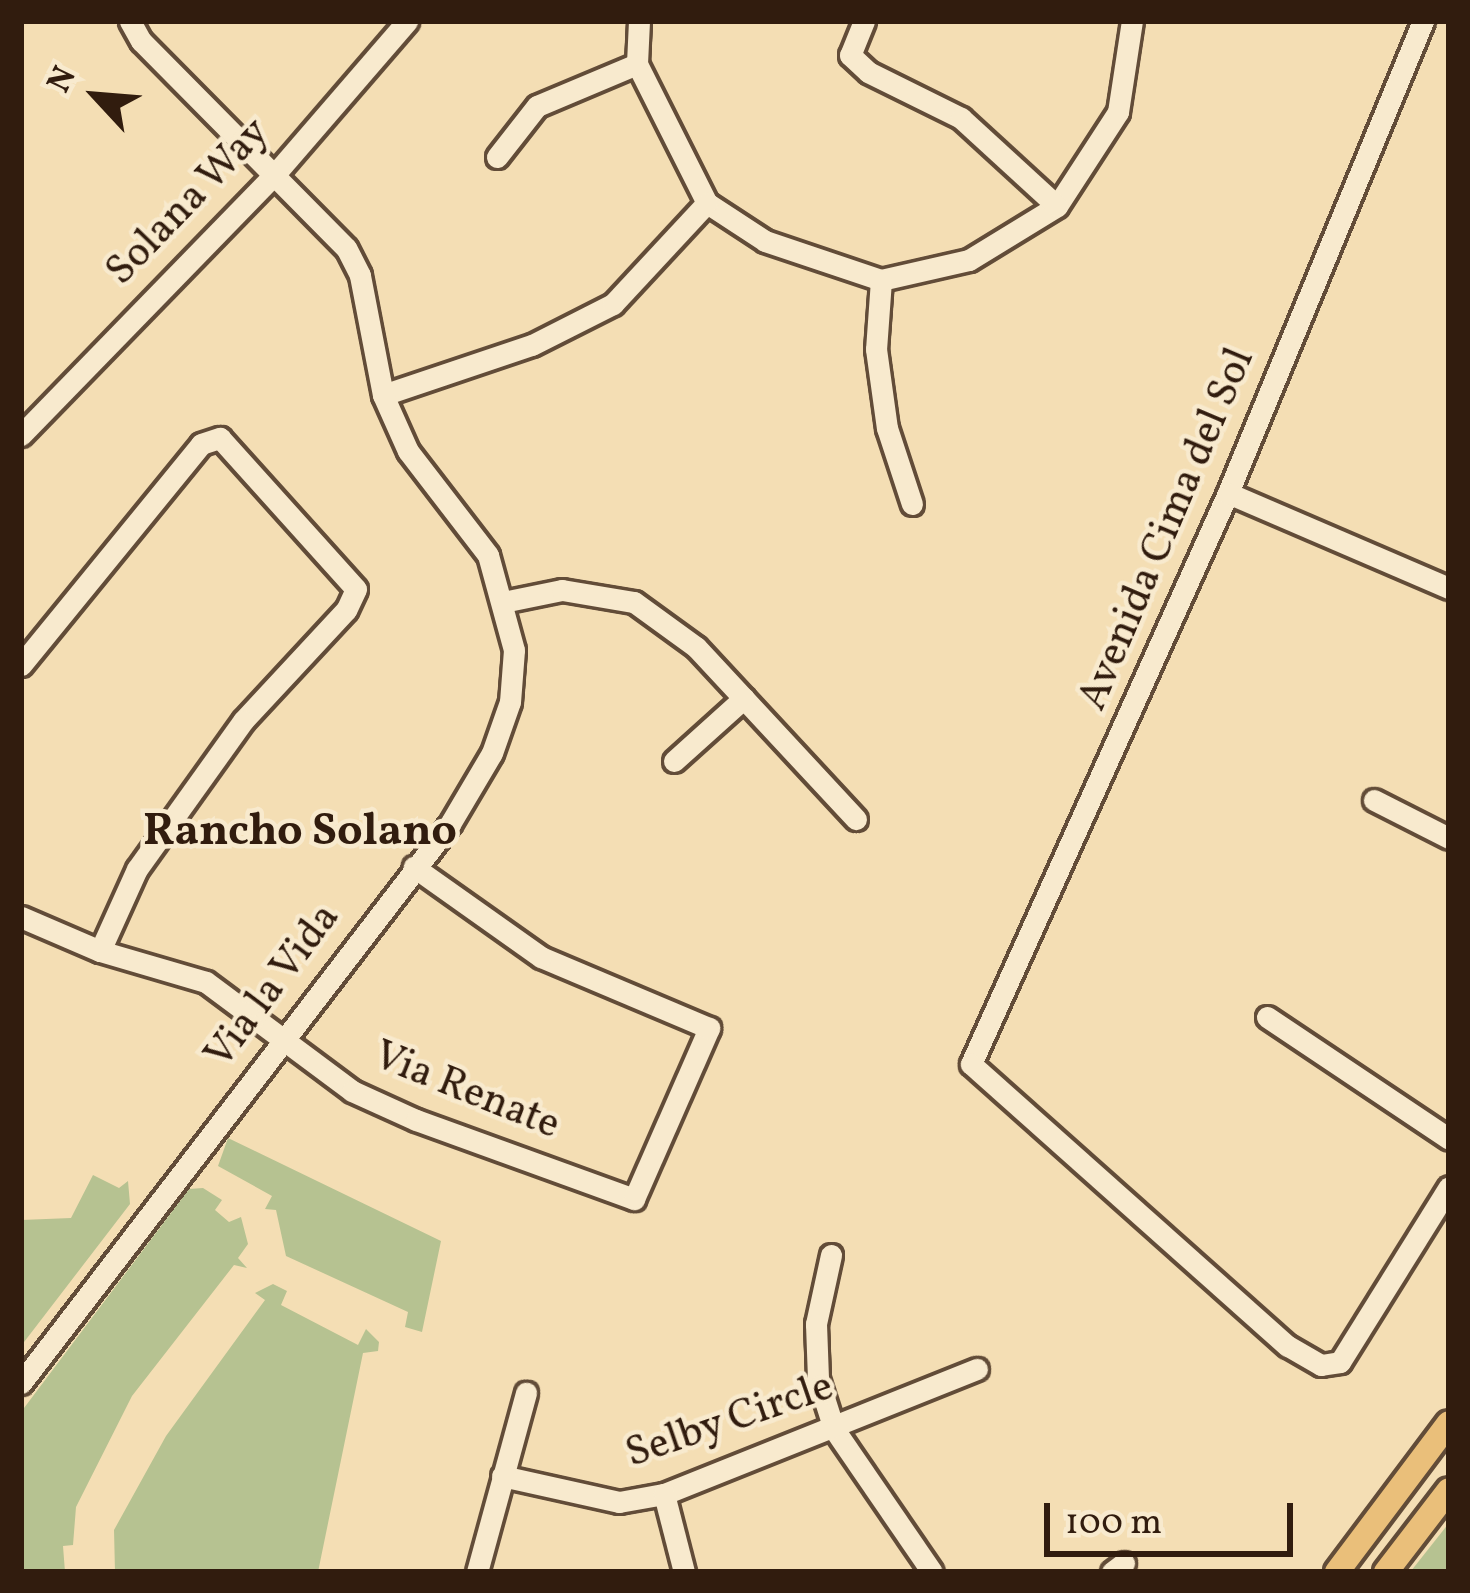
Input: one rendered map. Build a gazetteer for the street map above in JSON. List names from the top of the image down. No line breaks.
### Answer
{"streets":{"street":["Solana Way","Avenida Cima del Sol","Via la Vida","Via Renate","Selby Circle"]},"crossings":[["Solana Way","Via la Vida"],["Via la Vida","Via Renate"]],"districts":["Rancho Solano"],"scale_bar":"100 m","north":"top left"}
